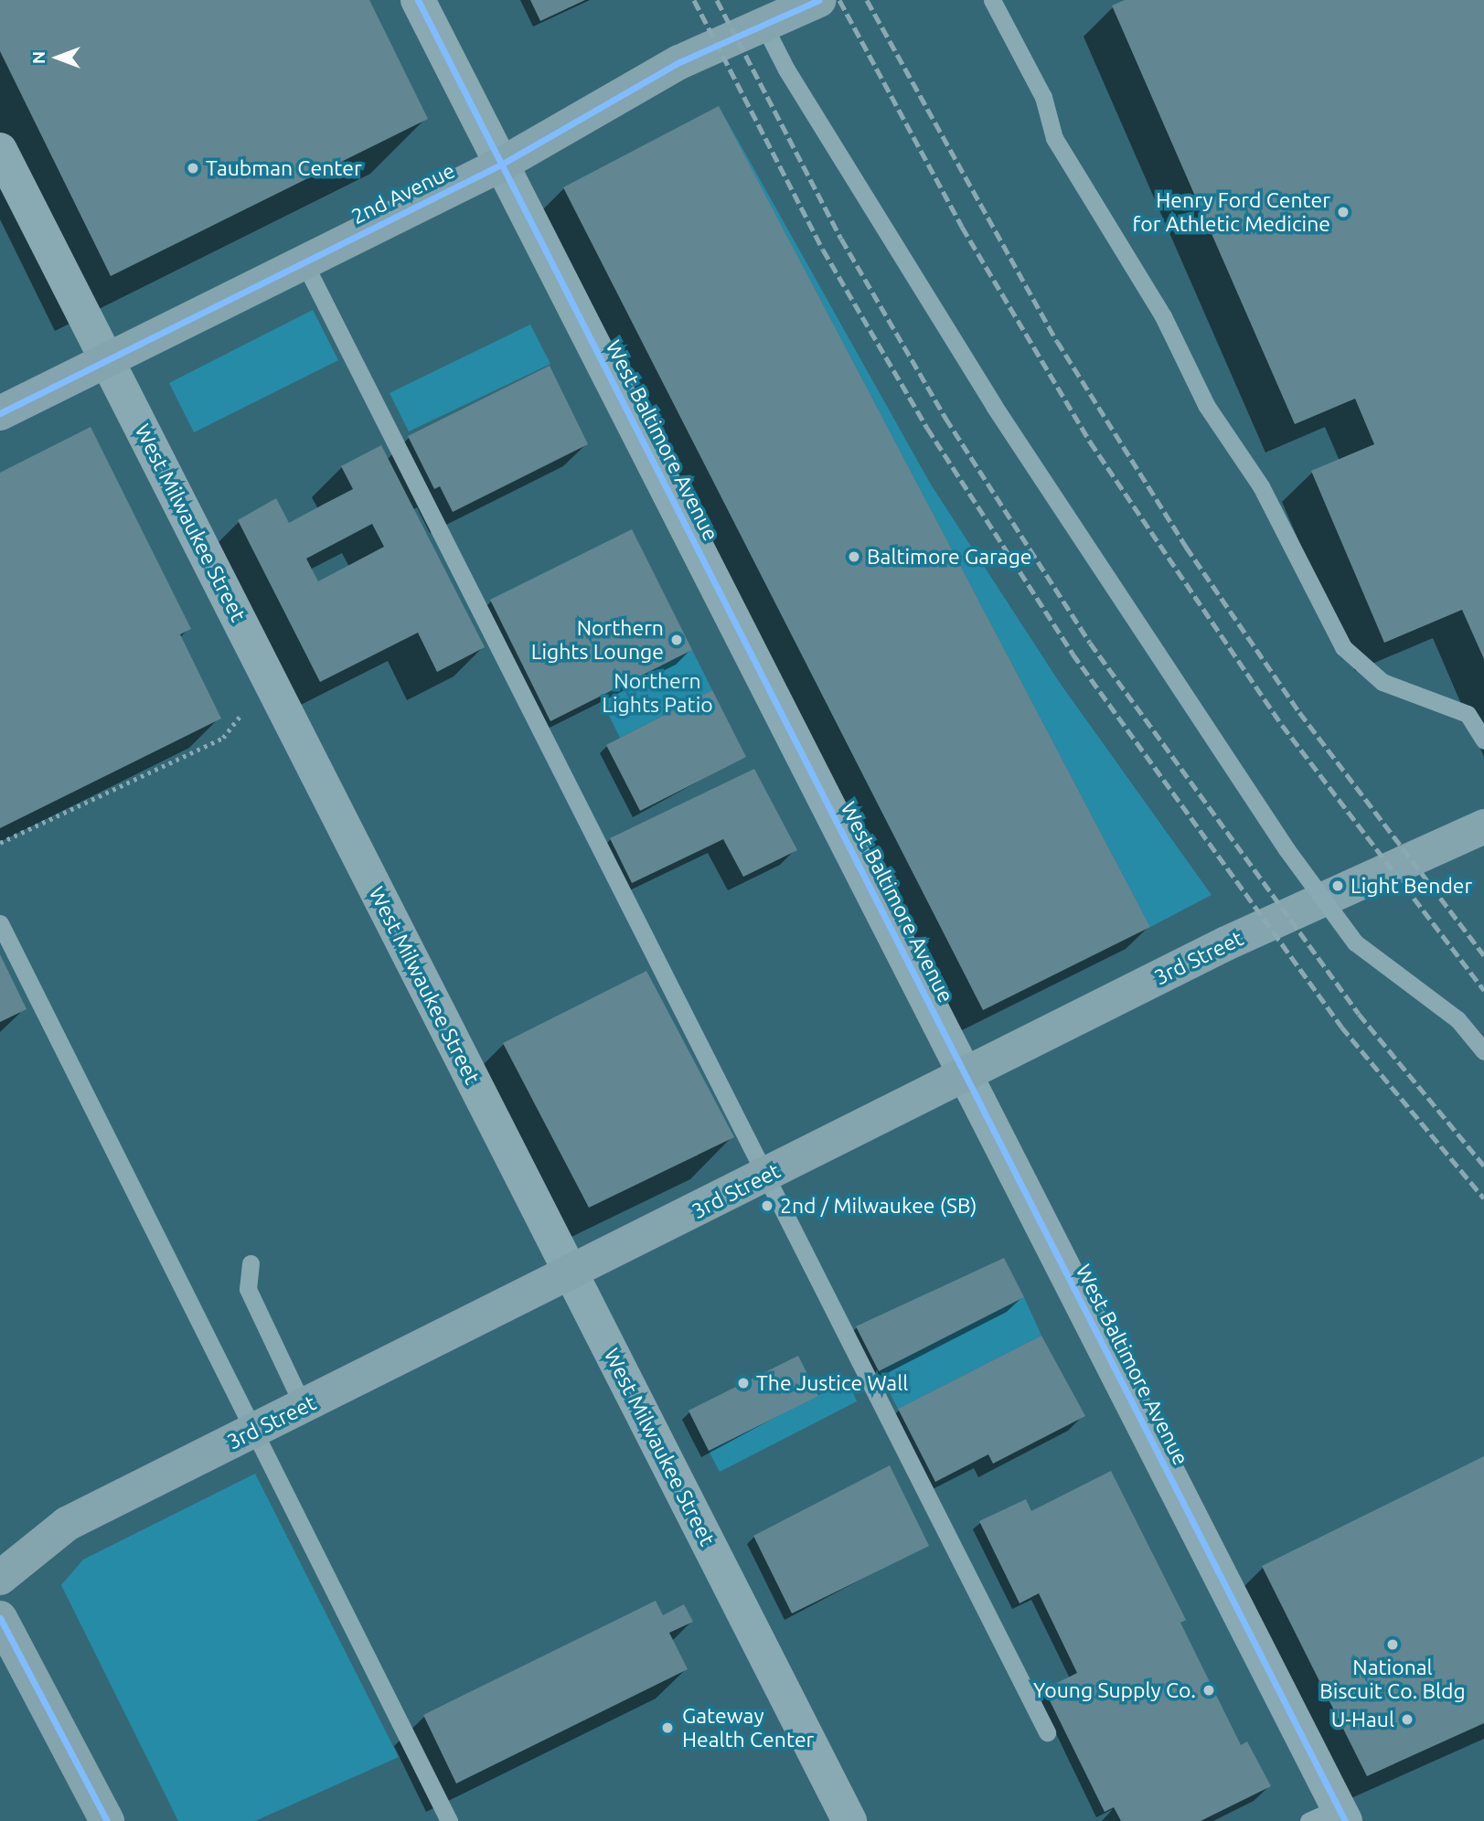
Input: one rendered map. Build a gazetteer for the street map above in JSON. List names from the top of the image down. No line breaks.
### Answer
{"streets":{"street":["2nd Avenue","West Baltimore Avenue","West Milwaukee Street","3rd Street"]},"crossings":[["2nd Avenue","West Baltimore Avenue"],["2nd Avenue","West Milwaukee Street"],["West Baltimore Avenue","3rd Street"],["West Milwaukee Street","3rd Street"]],"parks":["Northern Lights Patio"],"places":["Taubman Center","Henry Ford Center for Athletic Medicine","Baltimore Garage","Northern Lights Lounge","Light Bender","2nd / Milwaukee (SB)","The Justice Wall","National Biscuit Co. Bldg","Young Supply Co.","U-Haul","Gateway Health Center"],"north":"left"}
